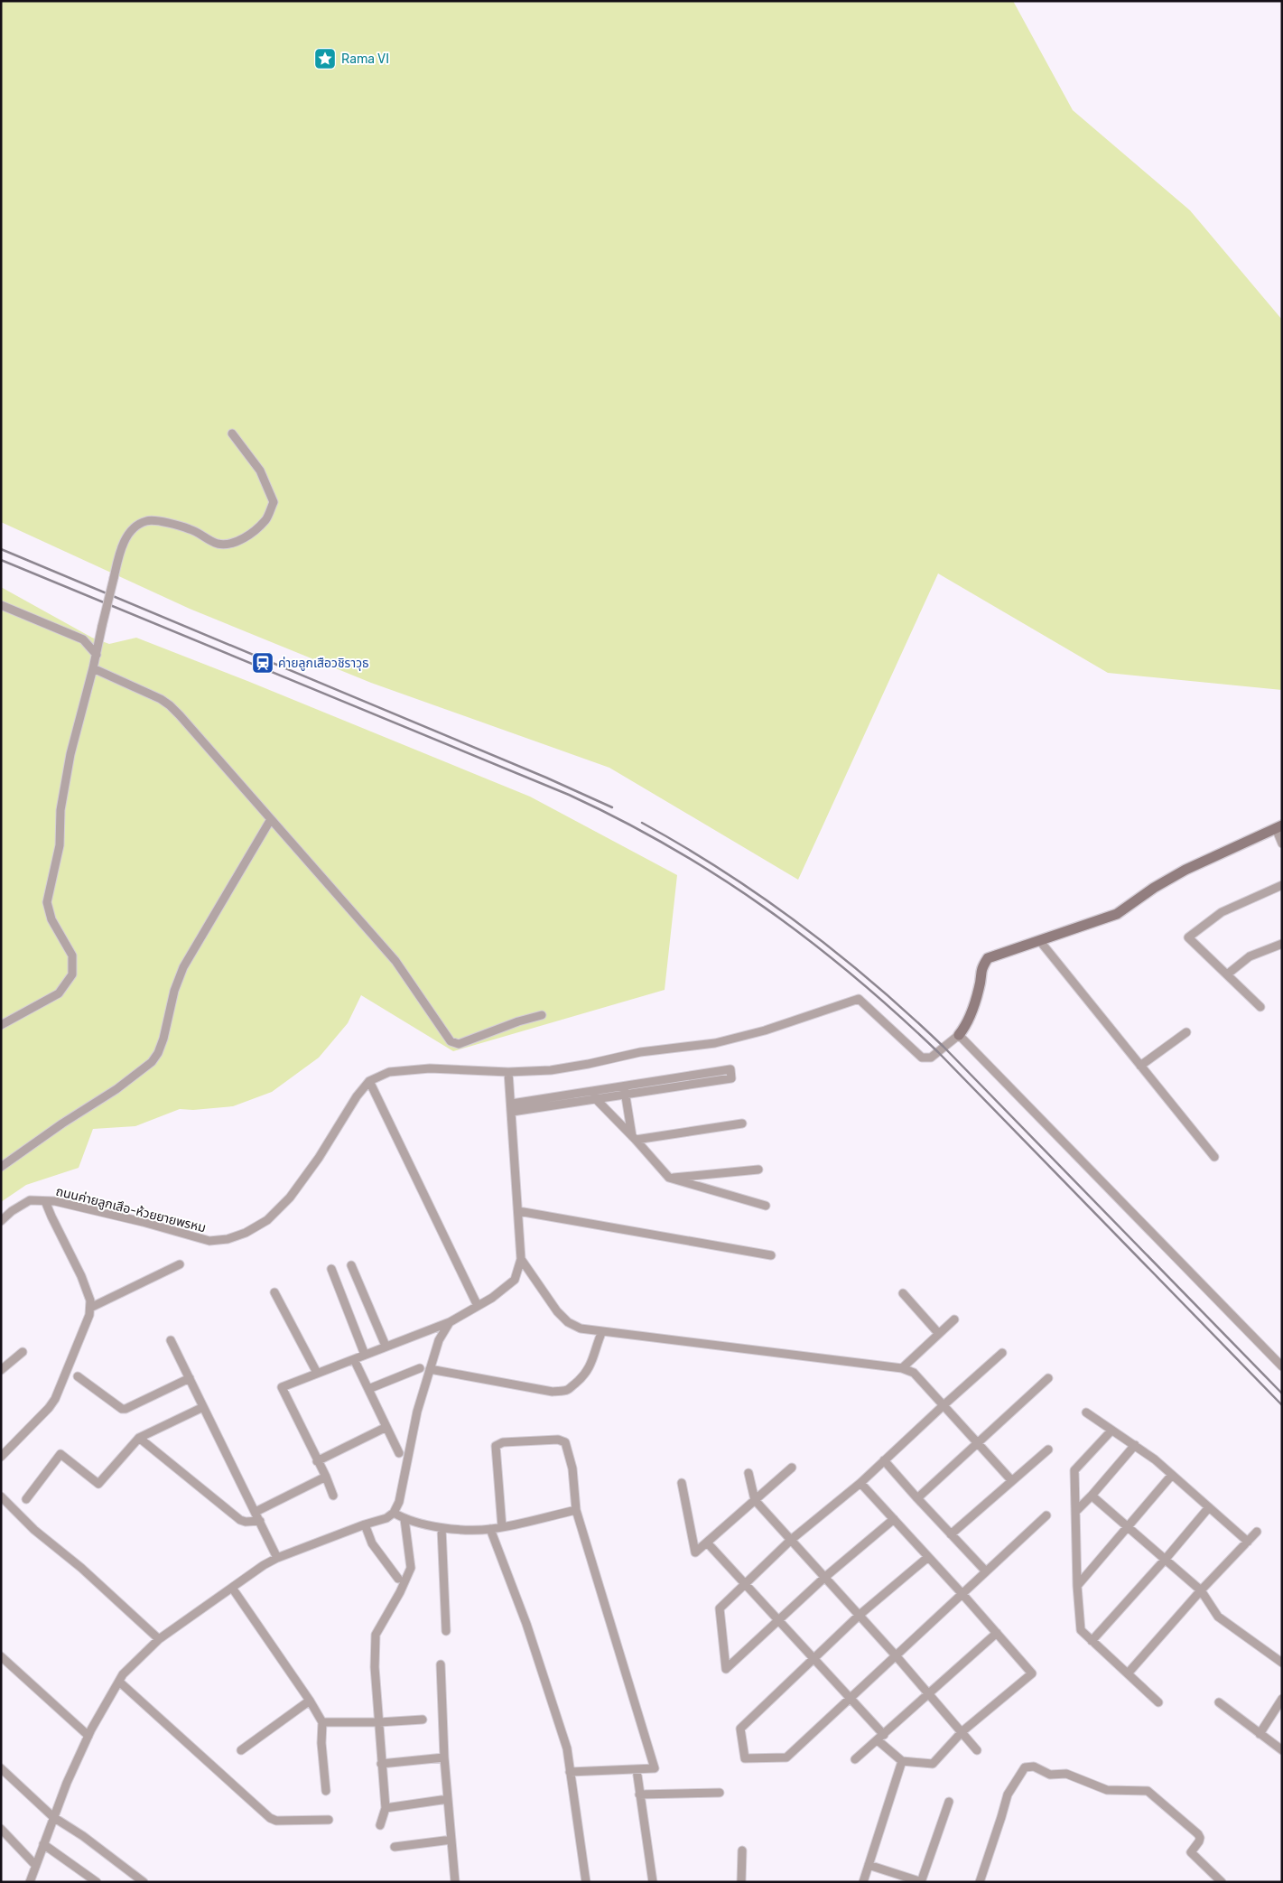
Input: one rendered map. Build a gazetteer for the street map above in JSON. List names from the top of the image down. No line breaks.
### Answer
{"streets":{"street":["ถนนค่ายลูกเสึอ-ห้วยยายพรหม"]},"places":{"place":["Rama VI"],"station":["ค่ายลูกเสือวชิราวุธ"]}}
